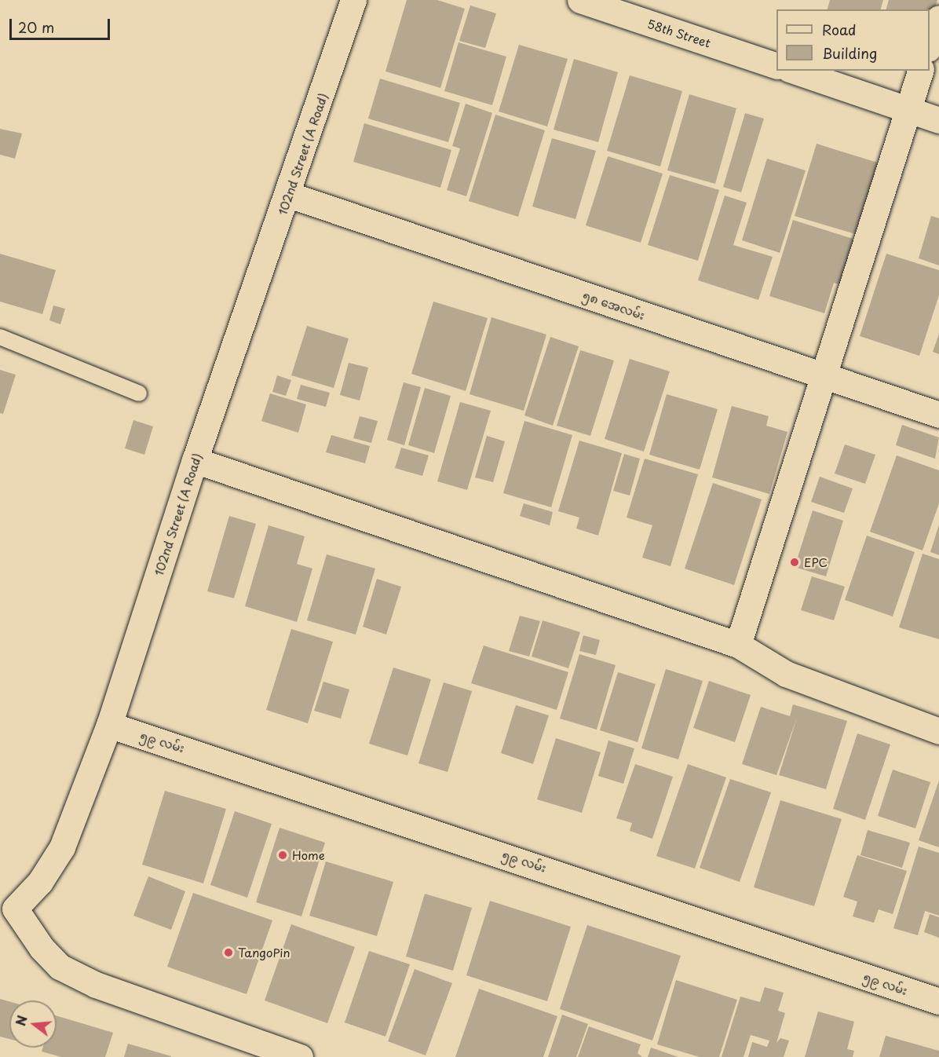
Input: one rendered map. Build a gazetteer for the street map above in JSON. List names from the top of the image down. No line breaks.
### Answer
{"streets":{"street":["58th Street","102nd Street (A Road)","၅၈ အေလမ်း","၅၉ လမ်း"]},"crossings":[["102nd Street (A Road)","၅၈ အေလမ်း"],["102nd Street (A Road)","၅၉ လမ်း"]],"places":["EPC","Home","TangoPin"],"legend":["Road","Building"],"scale_bar":"20 m","north":"left"}
